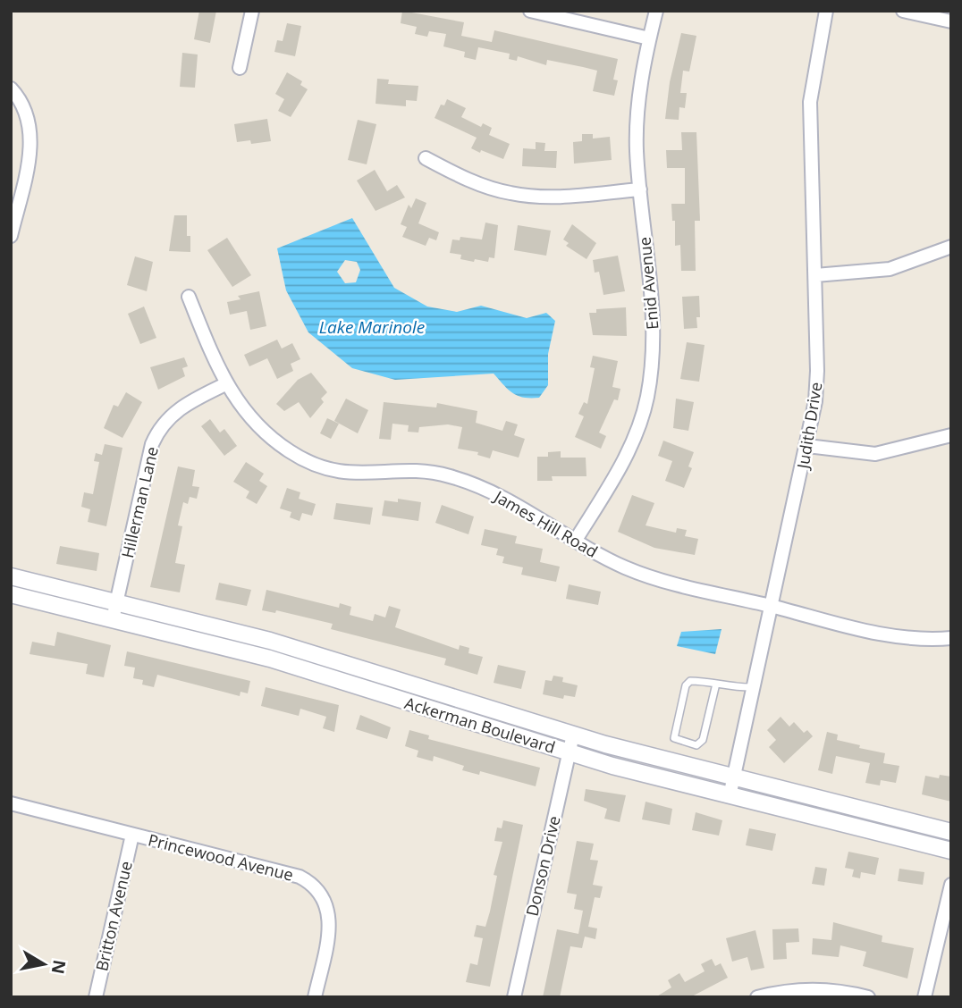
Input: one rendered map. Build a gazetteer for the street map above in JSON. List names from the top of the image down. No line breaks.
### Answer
{"streets":{"street":["Enid Avenue","Judith Drive","Hillerman Lane","James Hill Road","Ackerman Boulevard","Princewood Avenue","Donson Drive","Britton Avenue"]},"crossings":[["Enid Avenue","James Hill Road"],["Judith Drive","James Hill Road"],["Judith Drive","Ackerman Boulevard"],["Hillerman Lane","James Hill Road"],["Hillerman Lane","Ackerman Boulevard"],["Ackerman Boulevard","Donson Drive"],["Princewood Avenue","Britton Avenue"]],"water":["Lake Marinole"],"north":"right"}
